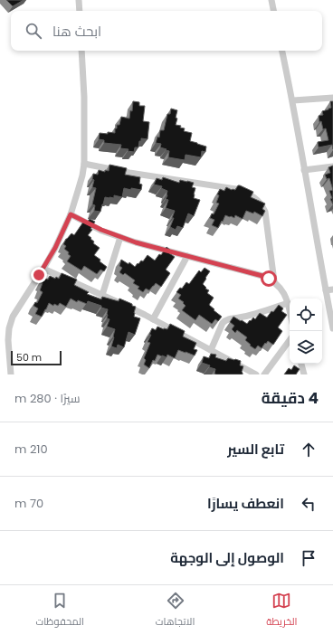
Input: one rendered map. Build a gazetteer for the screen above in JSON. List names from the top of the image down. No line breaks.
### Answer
{"scale_bar":"50 m","page":{"search":"ابحث هنا","scale":"50 m","heading":["4 دقيقة","سيرًا · 280 m"],"list":[["تابع السير","210 m"],["انعطف يسارًا","70 m"],"الوصول إلى الوجهة"],"nav":["الخريطة","الاتجاهات","المحفوظات"]}}
